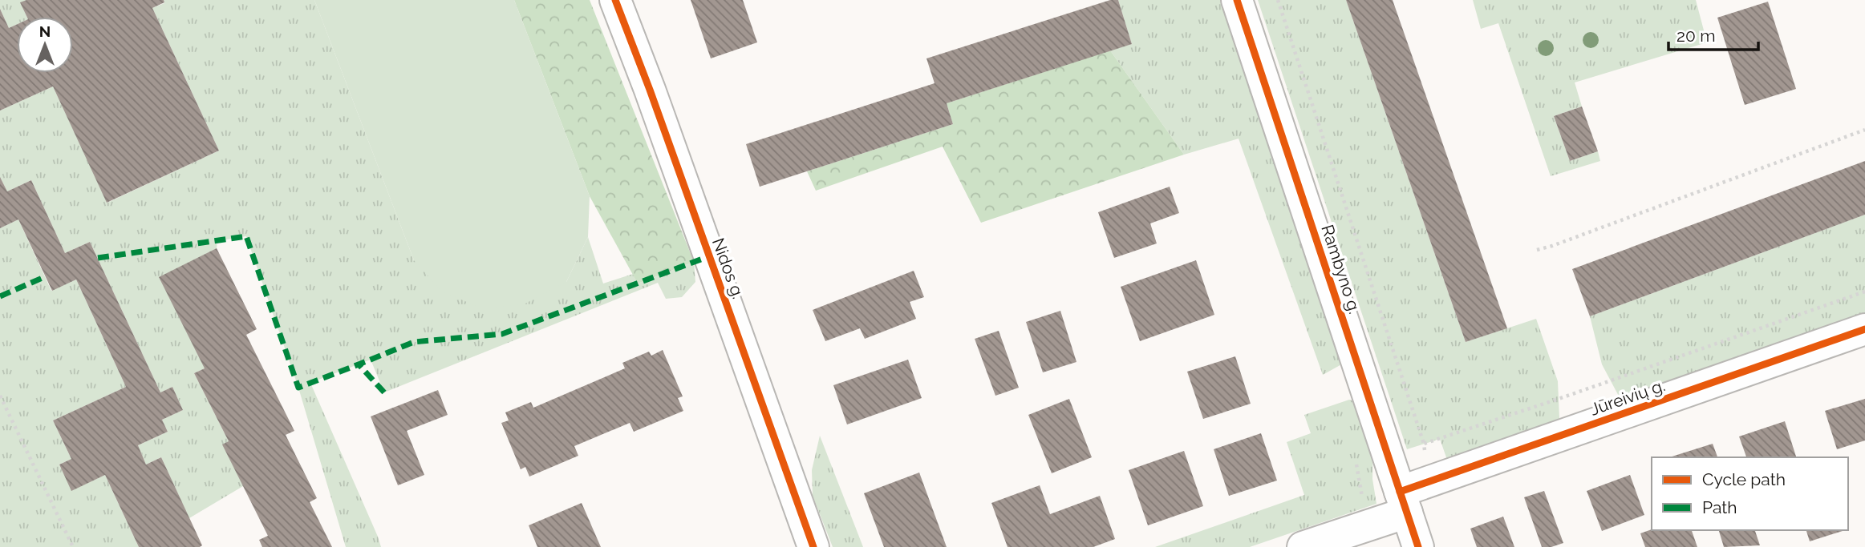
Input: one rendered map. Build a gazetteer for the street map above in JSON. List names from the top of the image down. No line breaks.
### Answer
{"streets":{"street":["Nidos g.","Rambyno g.","Jūreivių g."]},"crossings":[["Rambyno g.","Jūreivių g."]],"legend":["Cycle path","Path"],"scale_bar":"20 m","north":"top"}
